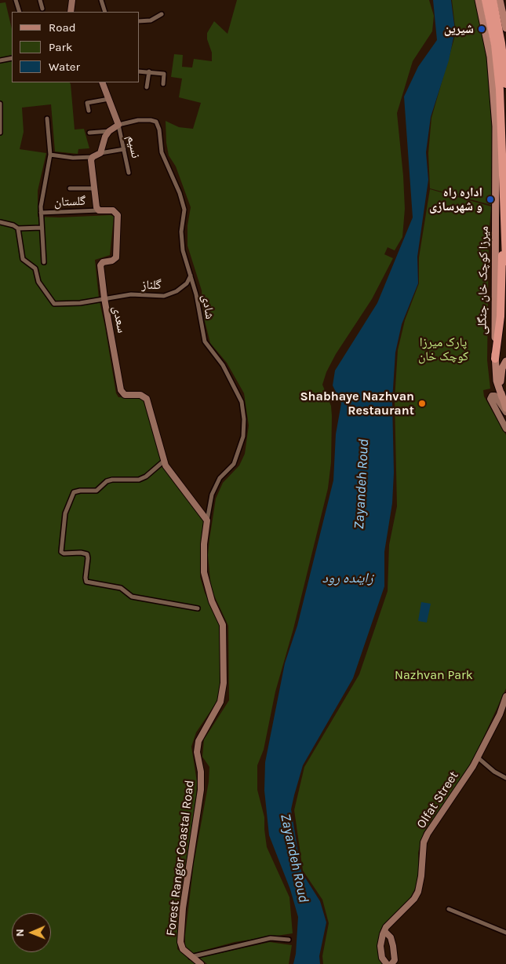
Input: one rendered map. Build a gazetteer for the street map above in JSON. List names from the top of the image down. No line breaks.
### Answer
{"streets":{"main road":["میرزا کوچک خان جنگلی"],"street":["نسیم","گلستان","گلناز","شادی","سعدی","Olfat Street","Forest Ranger Coastal Road"]},"crossings":[["نسیم","شادی"],["گلستان","سعدی"],["گلناز","شادی"],["گلناز","سعدی"],["شادی","سعدی"],["شادی","Forest Ranger Coastal Road"],["سعدی","Forest Ranger Coastal Road"]],"water":["Zayandeh Roud","زاینده رود"],"parks":["پارک میرزا کوچک خان","Nazhvan Park"],"places":["شیرین","اداره راه و شهرسازی","Shabhaye Nazhvan Restaurant"],"legend":["Road","Park","Water"],"north":"left"}
